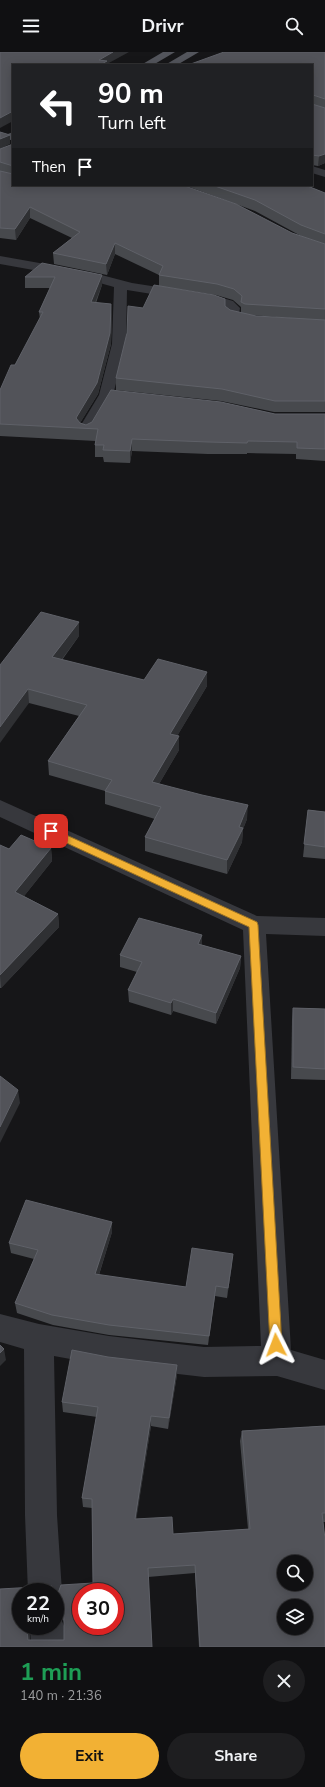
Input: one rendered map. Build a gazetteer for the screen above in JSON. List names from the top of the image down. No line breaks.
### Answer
{"page":{"header":"Drivr","turn":["90 m","Turn left"],"then":"Then","speed":"22 km/h","limit":"30","heading":["1 min","140 m · 21:36"],"buttons":["Exit","Share"]}}
